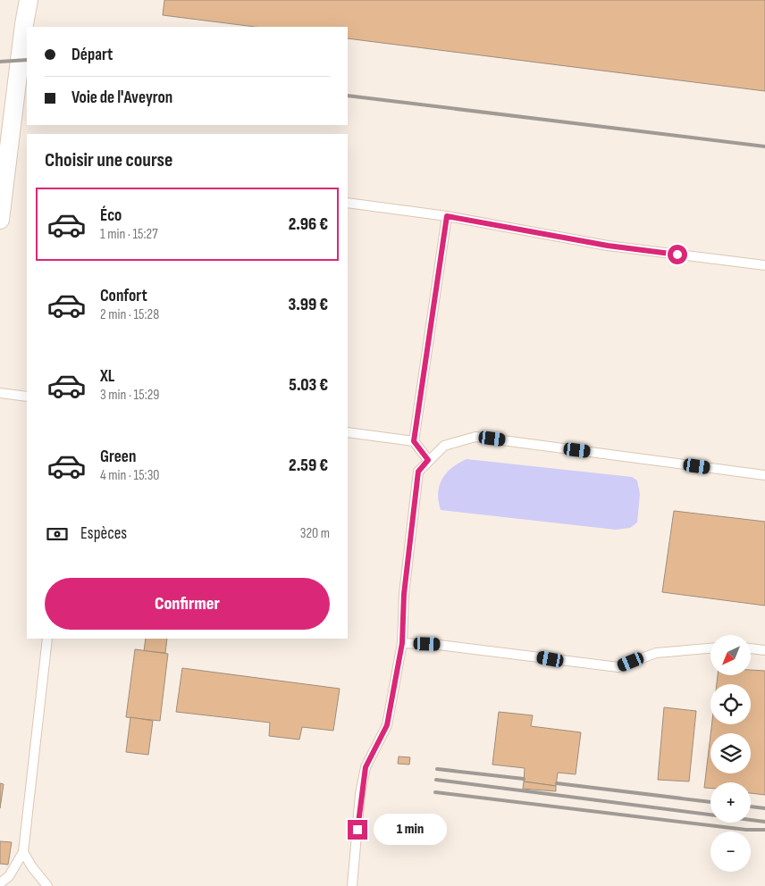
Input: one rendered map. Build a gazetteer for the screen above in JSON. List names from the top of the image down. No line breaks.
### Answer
{"north":"bottom left","page":{"banner":["Départ","Voie de l'Aveyron"],"heading":"Choisir une course","list":[{"name":"Éco","note":"1 min · 15:27","value":"2.96 €"},{"name":"Confort","note":"2 min · 15:28","value":"3.99 €"},{"name":"XL","note":"3 min · 15:29","value":"5.03 €"},{"name":"Green","note":"4 min · 15:30","value":"2.59 €"}],"pay":["Espèces","320 m"],"buttons":"Confirmer","map_buttons":["+","−"],"bubble":"1 min"}}
